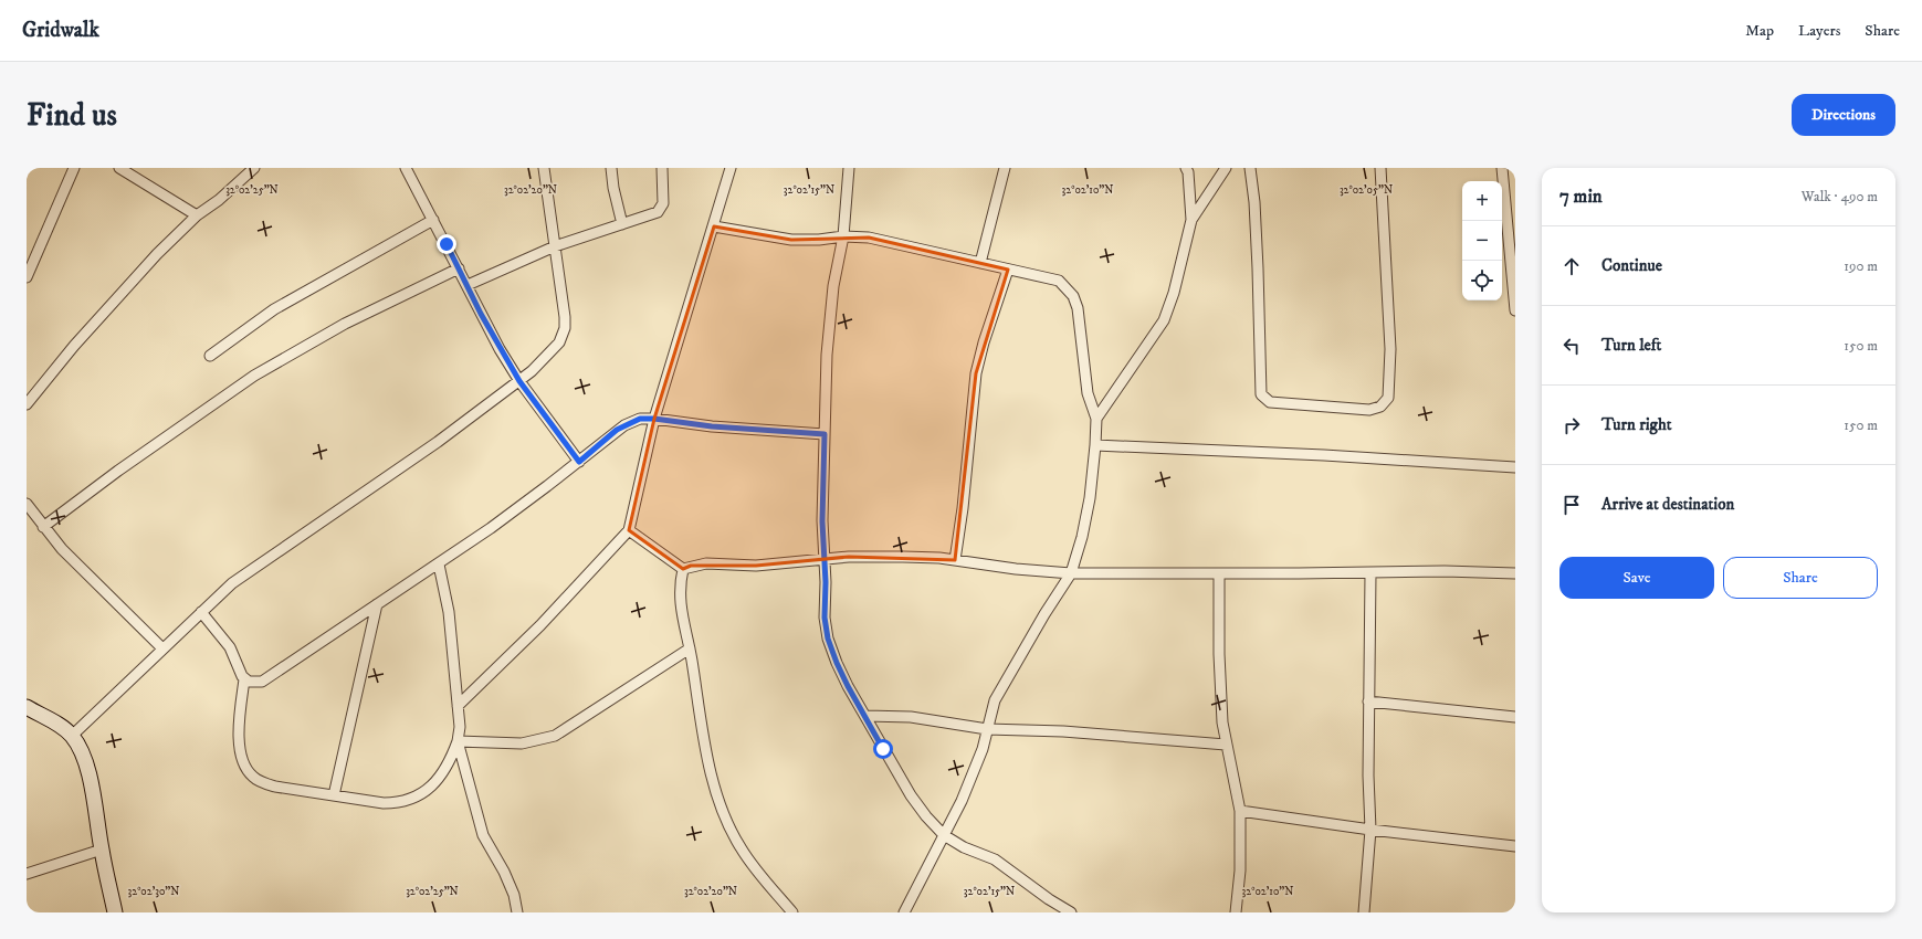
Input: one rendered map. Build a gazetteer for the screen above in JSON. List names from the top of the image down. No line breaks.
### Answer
{"page":{"header":"Gridwalk","nav":["Map","Layers","Share"],"buttons":["Directions",["Save","Share"]],"title":"Find us","heading":["7 min","Walk · 490 m"],"map_buttons":["+","−"],"list":[["Continue","190 m"],["Turn left","150 m"],["Turn right","150 m"],"Arrive at destination"]},"coordinates":["32°02'25\"N","32°02'20\"N","32°02'15\"N","32°02'10\"N","32°02'05\"N","32°02'30\"N"]}
